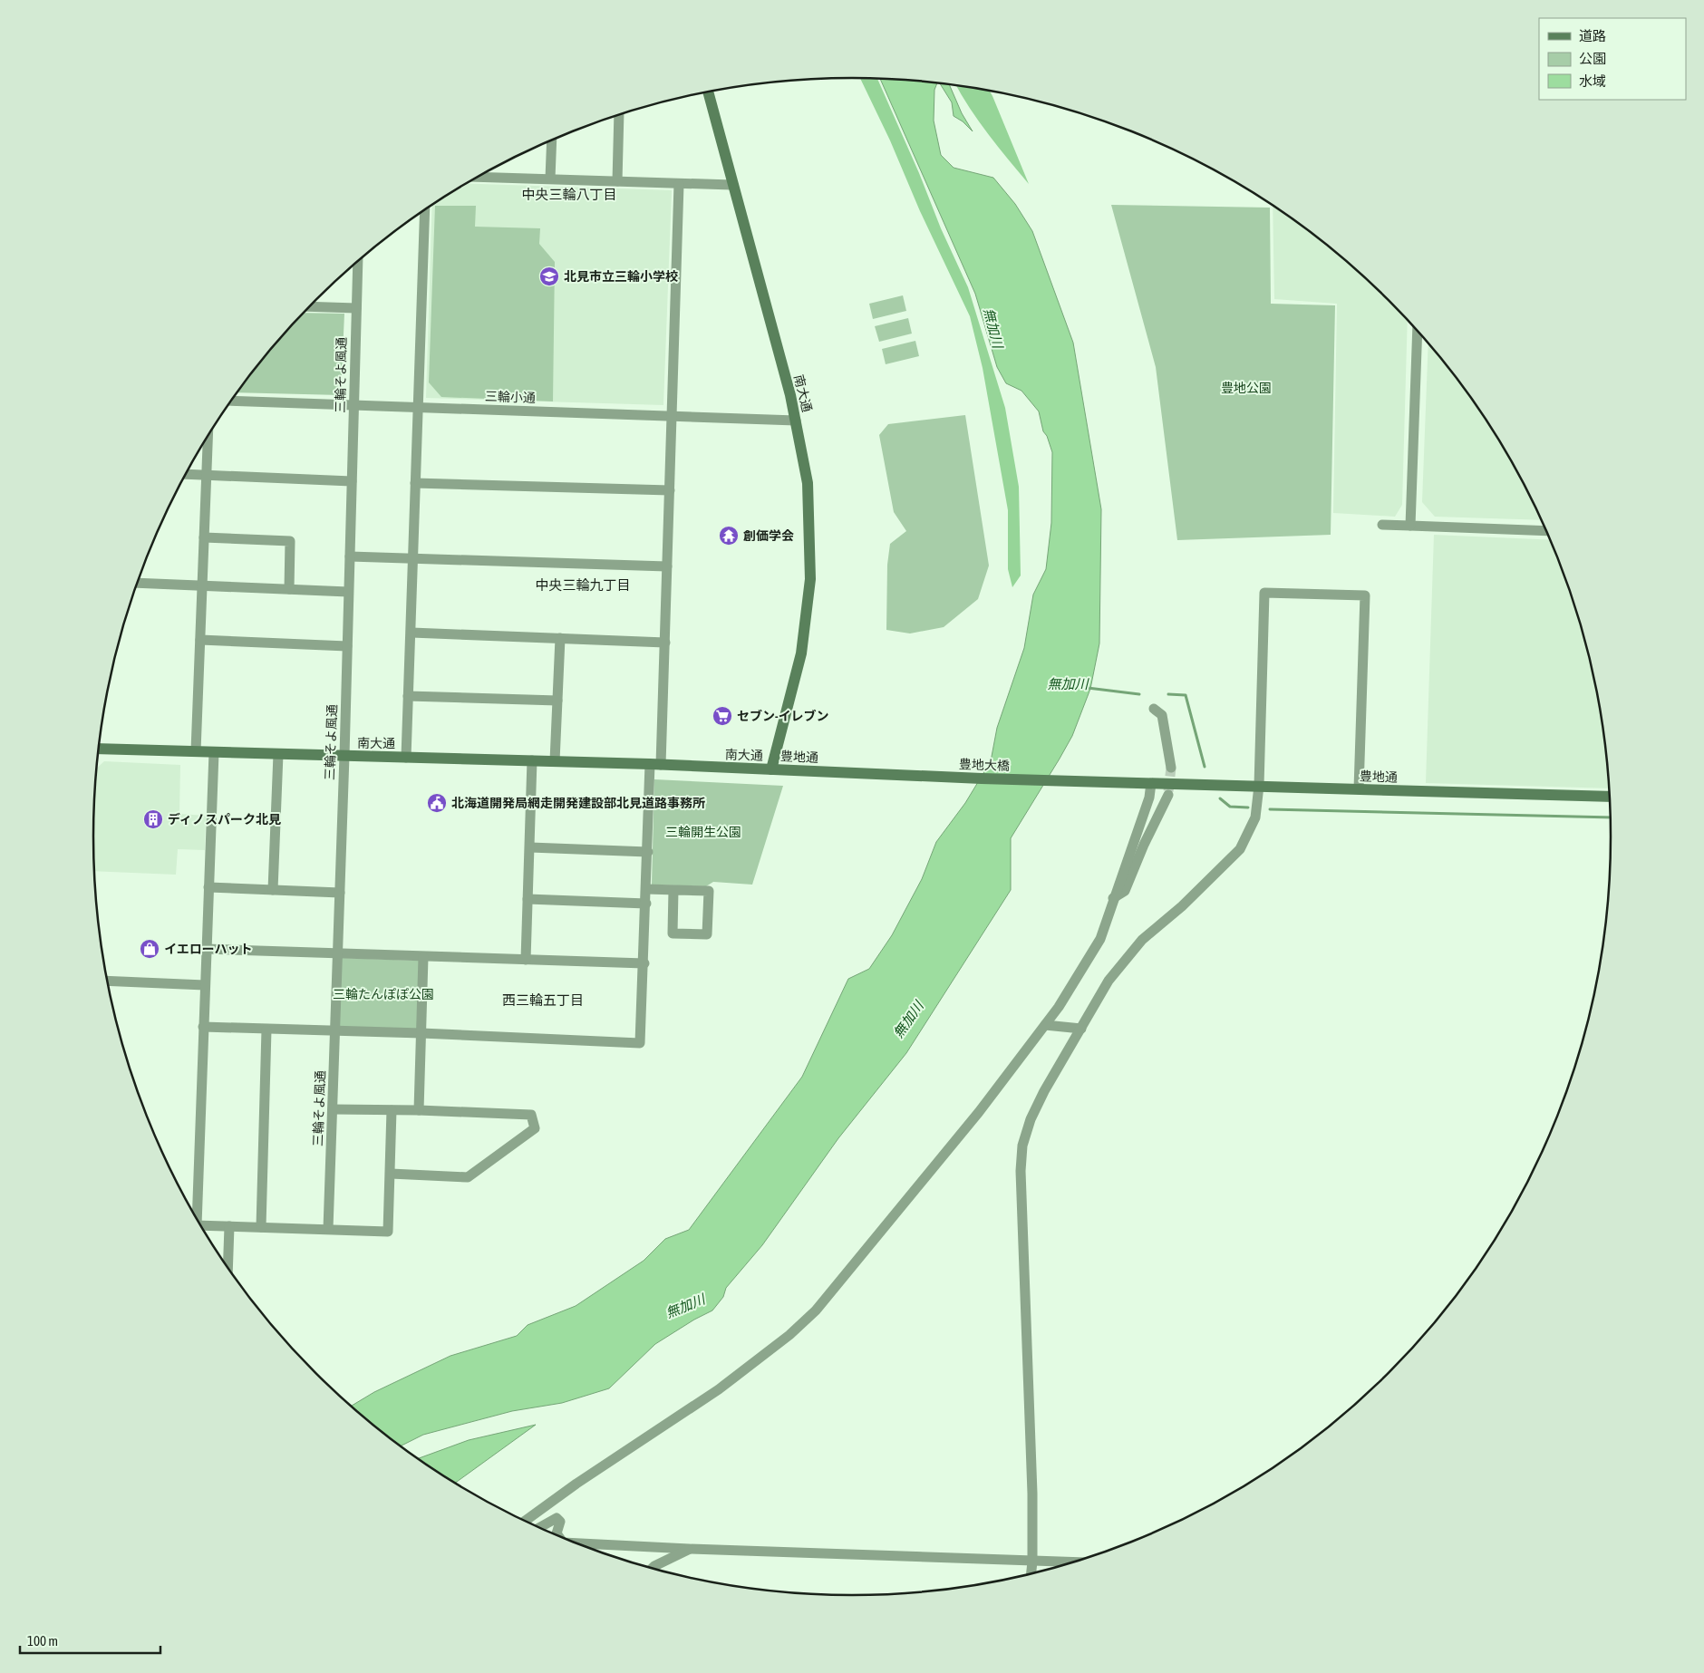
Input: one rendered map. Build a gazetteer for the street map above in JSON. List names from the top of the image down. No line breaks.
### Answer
{"streets":{"main road":["南大通","豊地通","豊地大橋"],"street":["三輪そよ風通","三輪小通"]},"crossings":[["三輪そよ風通","南大通"],["三輪そよ風通","三輪小通"],["南大通","三輪小通"],["南大通","豊地通"],["豊地通","豊地大橋"]],"districts":["中央三輪八丁目","中央三輪九丁目","西三輪五丁目"],"water":["無加川"],"parks":["豊地公園","三輪開生公園","三輪たんぽぽ公園"],"places":{"school or university":["北見市立三輪小学校"],"temple":["創価学会"],"supermarket":["セブン-イレブン"],"public building":["北海道開発局網走開発建設部北見道路事務所"],"building":["ディノスパーク北見"],"shop":["イエローハット"]},"legend":["道路","公園","水域"],"scale_bar":"100 m"}
